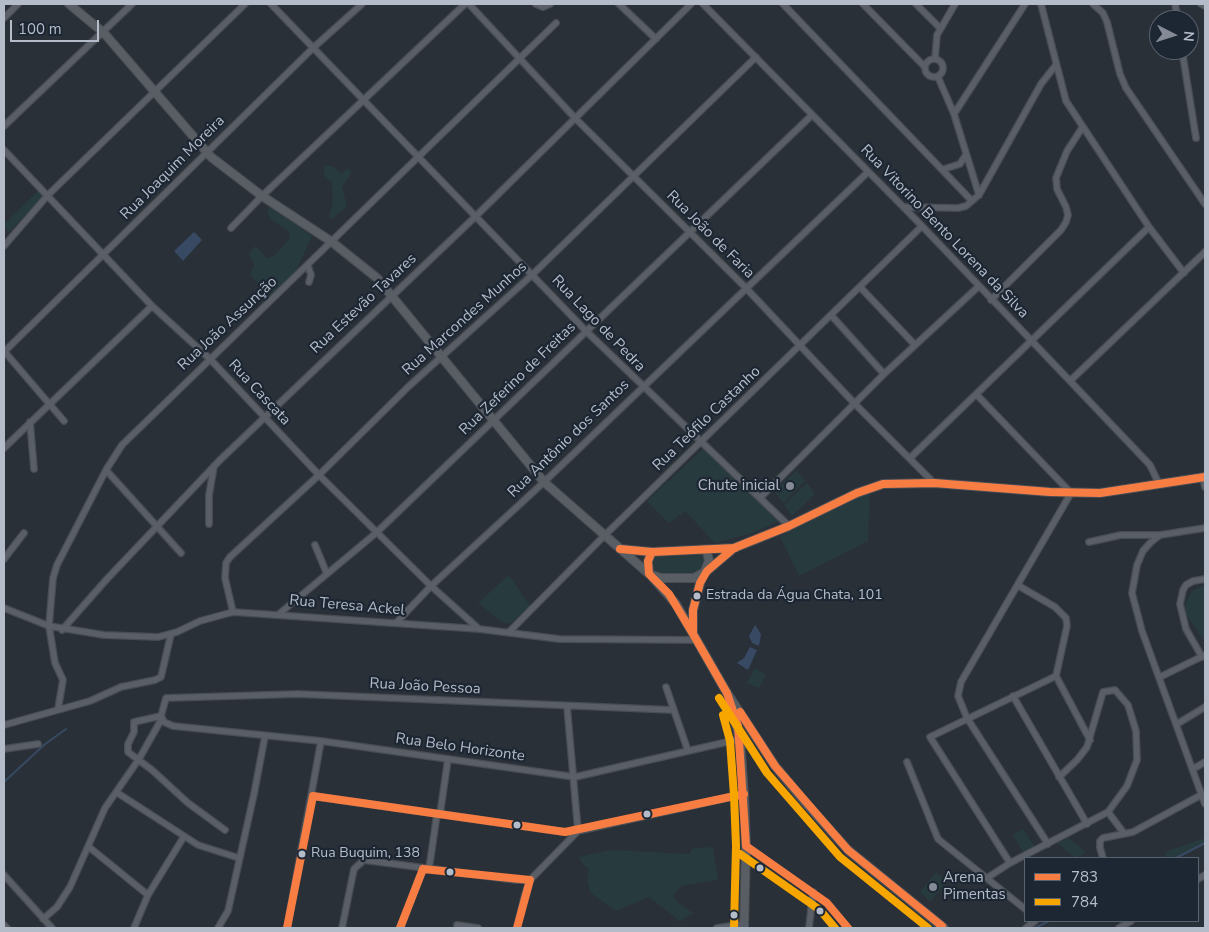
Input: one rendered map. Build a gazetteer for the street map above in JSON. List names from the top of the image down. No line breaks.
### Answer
{"streets":{"street":["Rua Joaquim Moreira","Rua Vitorino Bento Lorena da Silva","Rua João de Faria","Rua Estevão Tavares","Rua Marcondes Munhos","Rua João Assunção","Rua Lago de Pedra","Rua Zeferino de Freitas","Rua Cascata","Rua Teófilo Castanho","Rua Antônio dos Santos","Rua Teresa Ackel","Rua João Pessoa","Rua Belo Horizonte"]},"crossings":[["Rua Joaquim Moreira","Rua Lago de Pedra"],["Rua Joaquim Moreira","Rua Cascata"],["Rua Vitorino Bento Lorena da Silva","Rua Marcondes Munhos"],["Rua Vitorino Bento Lorena da Silva","Rua Zeferino de Freitas"],["Rua Vitorino Bento Lorena da Silva","Rua Teófilo Castanho"],["Rua Vitorino Bento Lorena da Silva","Rua Antônio dos Santos"],["Rua João de Faria","Rua Estevão Tavares"],["Rua João de Faria","Rua Marcondes Munhos"],["Rua João de Faria","Rua João Assunção"],["Rua João de Faria","Rua Zeferino de Freitas"],["Rua João de Faria","Rua Teófilo Castanho"],["Rua João de Faria","Rua Antônio dos Santos"],["Rua Estevão Tavares","Rua Lago de Pedra"],["Rua Estevão Tavares","Rua Cascata"],["Rua Estevão Tavares","Rua Teresa Ackel"],["Rua Marcondes Munhos","Rua Lago de Pedra"],["Rua Marcondes Munhos","Rua Cascata"],["Rua Marcondes Munhos","Rua Teresa Ackel"],["Rua João Assunção","Rua Lago de Pedra"],["Rua João Assunção","Rua Cascata"],["Rua João Assunção","Rua Teresa Ackel"],["Rua Lago de Pedra","Rua Zeferino de Freitas"],["Rua Lago de Pedra","Rua Teófilo Castanho"],["Rua Lago de Pedra","Rua Antônio dos Santos"],["Rua Zeferino de Freitas","Rua Cascata"],["Rua Zeferino de Freitas","Rua Teresa Ackel"],["Rua Cascata","Rua Antônio dos Santos"],["Rua Cascata","Rua Teresa Ackel"],["Rua Teófilo Castanho","Rua Teresa Ackel"],["Rua Antônio dos Santos","Rua Teresa Ackel"],["Rua João Pessoa","Rua Belo Horizonte"]],"places":["Chute inicial","Estrada da Água Chata, 101","Rua Buquim, 138","Arena Pimentas"],"lines":["transit line 783","transit line 784"],"legend":["783","784"],"scale_bar":"100 m","north":"right"}
